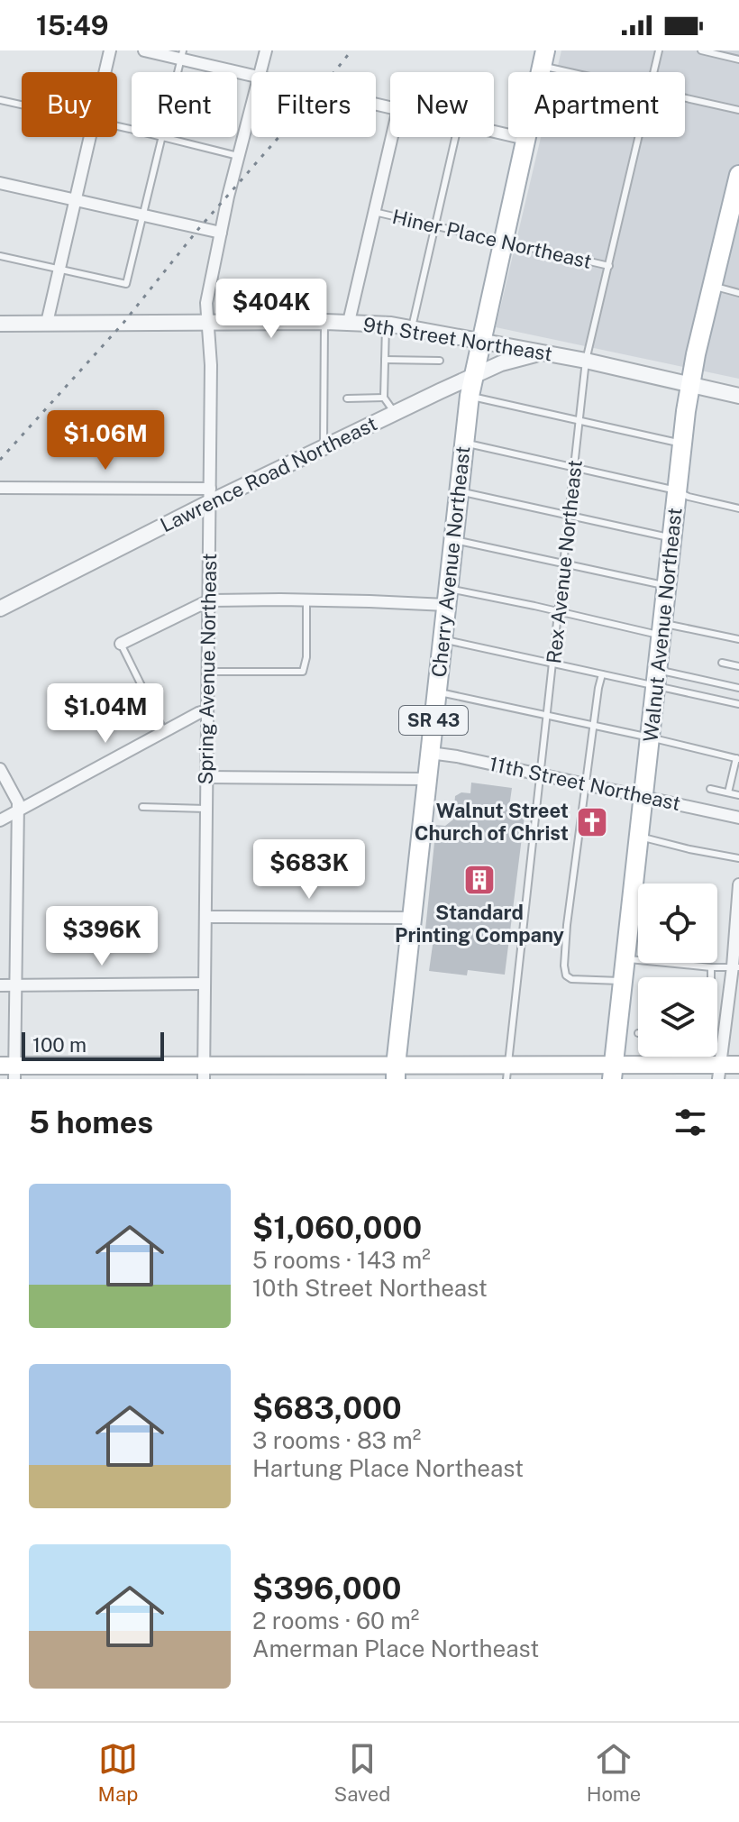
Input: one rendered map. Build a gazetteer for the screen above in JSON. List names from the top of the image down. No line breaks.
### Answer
{"streets":{"main road":["Cherry Avenue Northeast","Walnut Avenue Northeast","SR 43"],"street":["9th Street Northeast","Lawrence Road Northeast","Spring Avenue Northeast","11th Street Northeast"],"lane":["Hiner Place Northeast","Rex Avenue Northeast"]},"crossings":[["Hiner Place Northeast","Cherry Avenue Northeast"],["Hiner Place Northeast","Rex Avenue Northeast"],["9th Street Northeast","Lawrence Road Northeast"],["9th Street Northeast","Cherry Avenue Northeast"],["9th Street Northeast","Rex Avenue Northeast"],["9th Street Northeast","Walnut Avenue Northeast"],["9th Street Northeast","Spring Avenue Northeast"],["Lawrence Road Northeast","Cherry Avenue Northeast"],["Lawrence Road Northeast","Spring Avenue Northeast"],["Cherry Avenue Northeast","11th Street Northeast"],["Rex Avenue Northeast","11th Street Northeast"],["Walnut Avenue Northeast","11th Street Northeast"]],"places":{"church":["Walnut Street Church of Christ"],"building":["Standard Printing Company"]},"scale_bar":"100 m","page":{"status":"15:49","chip":["Buy","Rent","Filters","New","Apartment"],"price":["$404K","$1.06M","$1.04M","$683K","$396K"],"scale":"100 m","heading":"5 homes","list":[{"name":"$1,060,000","note":"5 rooms · 143 m² · 10th Street Northeast"},{"name":"$683,000","note":"3 rooms · 83 m² · Hartung Place Northeast"},{"name":"$396,000","note":"2 rooms · 60 m² · Amerman Place Northeast"}],"tabs":["Map","Saved","Home"]}}
